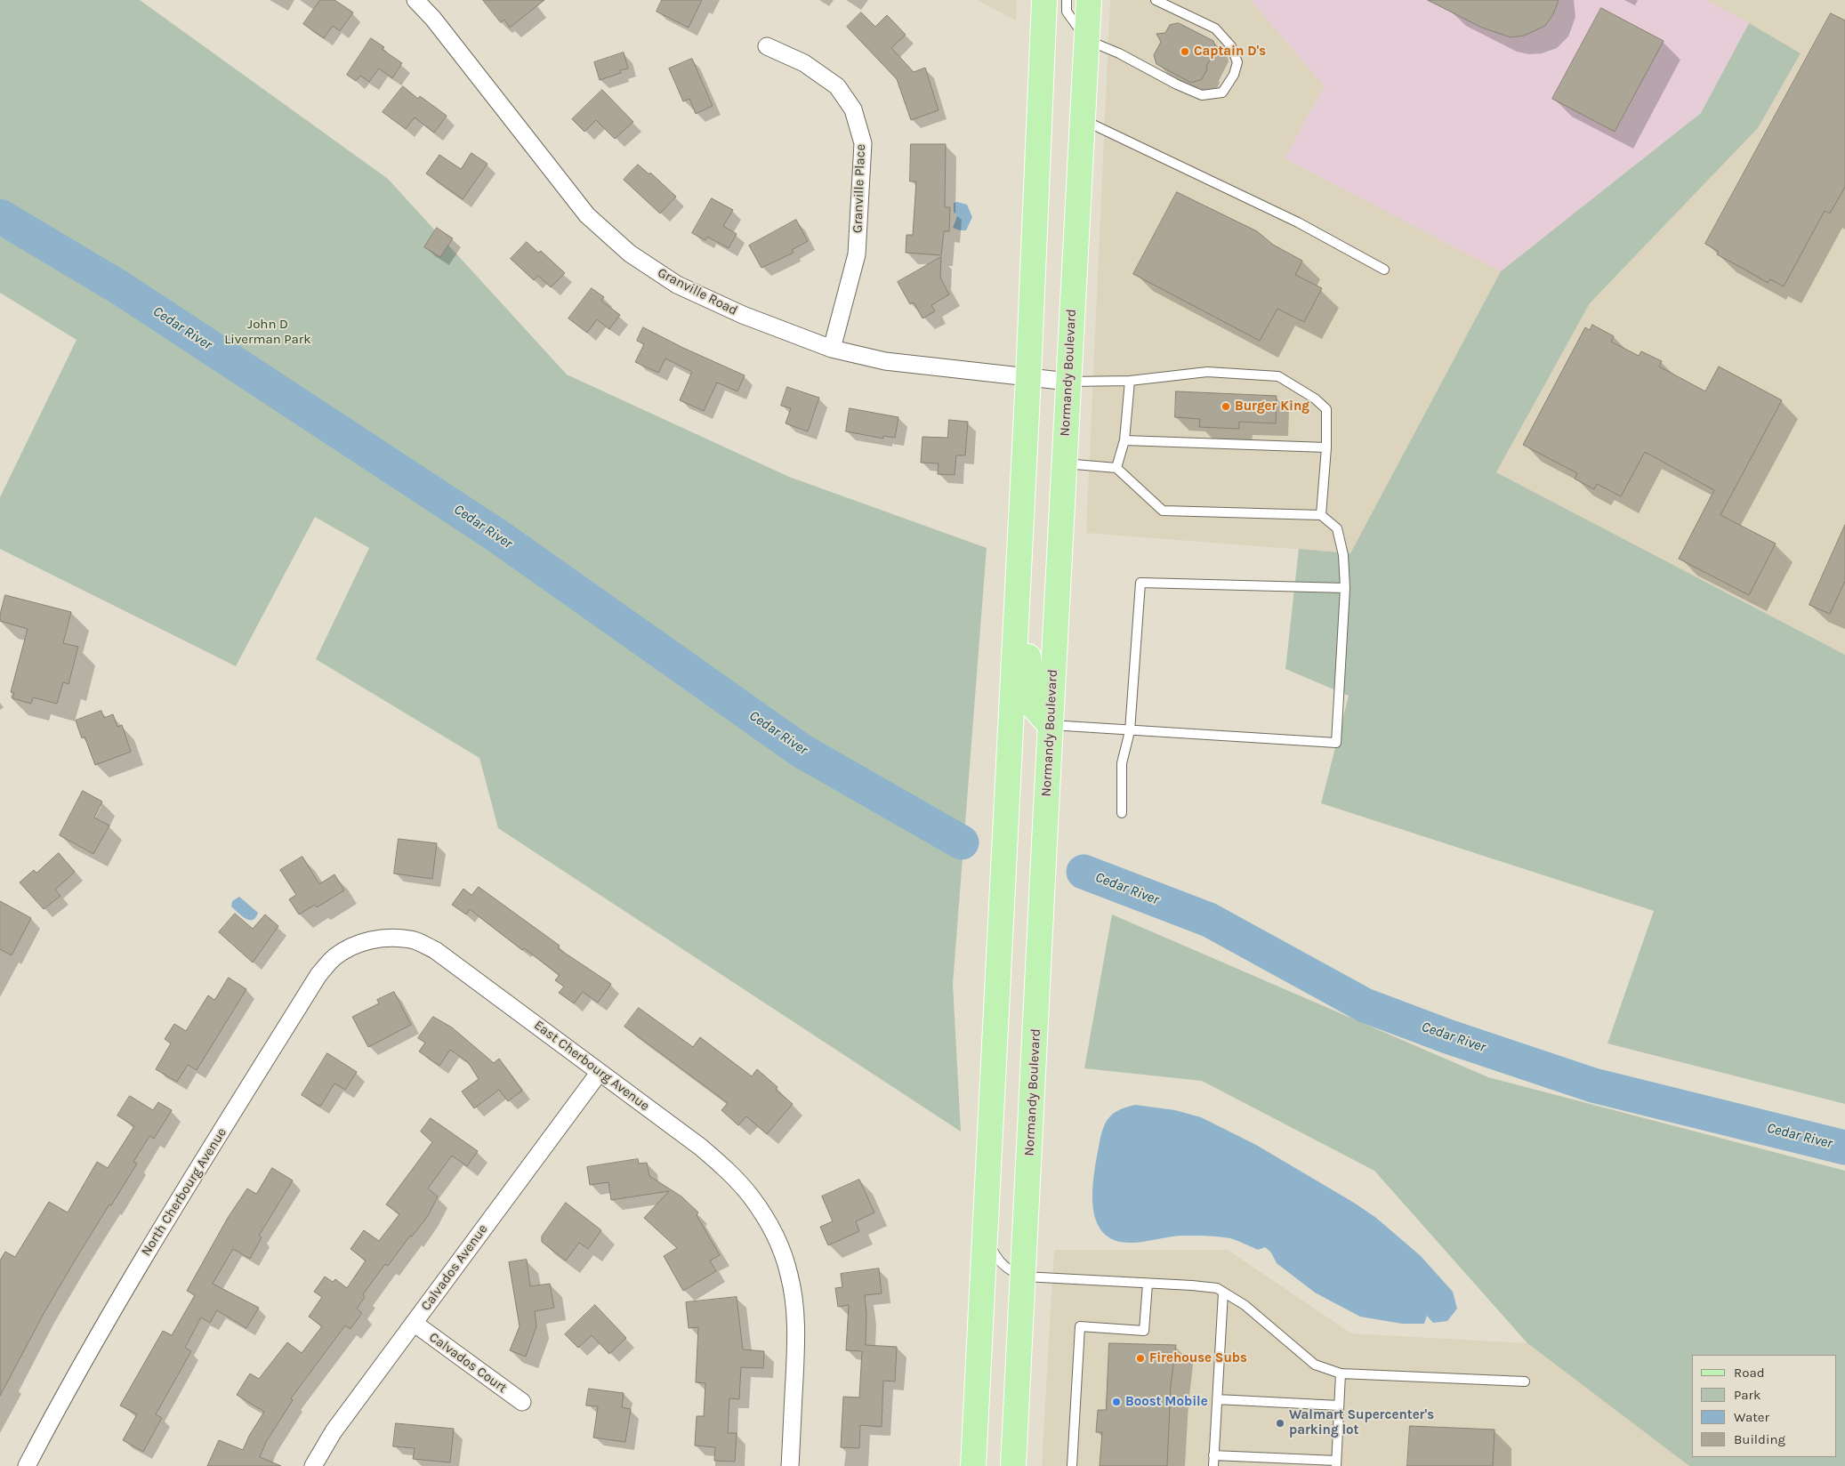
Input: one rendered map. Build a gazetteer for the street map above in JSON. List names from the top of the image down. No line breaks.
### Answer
{"streets":{"main road":["Normandy Boulevard"],"street":["Granville Place","Granville Road","East Cherbourg Avenue","North Cherbourg Avenue","Calvados Avenue","Calvados Court"]},"crossings":[["Granville Place","Granville Road"],["Granville Road","Normandy Boulevard"],["East Cherbourg Avenue","North Cherbourg Avenue"],["East Cherbourg Avenue","Calvados Avenue"],["Calvados Avenue","Calvados Court"]],"water":["Cedar River"],"parks":["John D Liverman Park"],"places":["Captain D's","Burger King","Firehouse Subs","Boost Mobile","Walmart Supercenter's parking lot"],"legend":["Road","Park","Water","Building"]}
